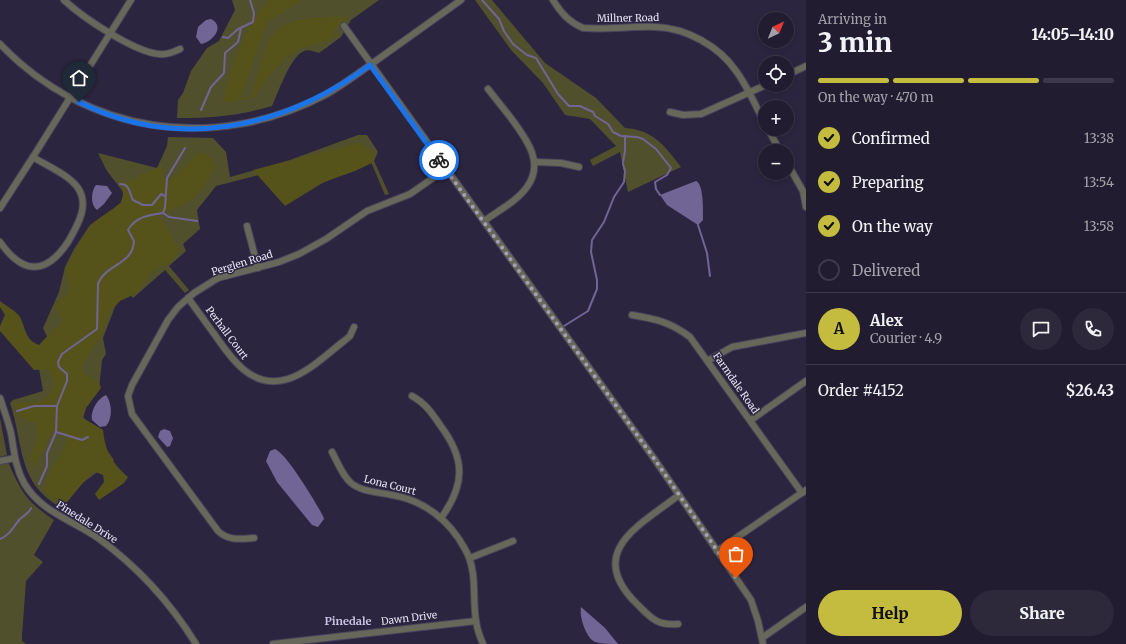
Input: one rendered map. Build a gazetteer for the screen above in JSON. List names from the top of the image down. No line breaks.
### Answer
{"streets":{"street":["Millner Road","Perglen Road","Perhall Court","Farmdale Road","Lona Court","Pinedale Drive","Dawn Drive"]},"crossings":[["Perglen Road","Perhall Court"],["Lona Court","Dawn Drive"]],"districts":["Pinedale"],"north":"top right","page":{"heading":["3 min","Arriving in","14:05–14:10"],"panel":["Alex","Courier · 4.9","Order #4152","$26.43"],"map_buttons":["+","−"],"bar":"On the way · 470 m","list":[["Confirmed","13:38"],["Preparing","13:54"],["On the way","13:58"],"Delivered"],"round":"A","buttons":["Help","Share"]}}
